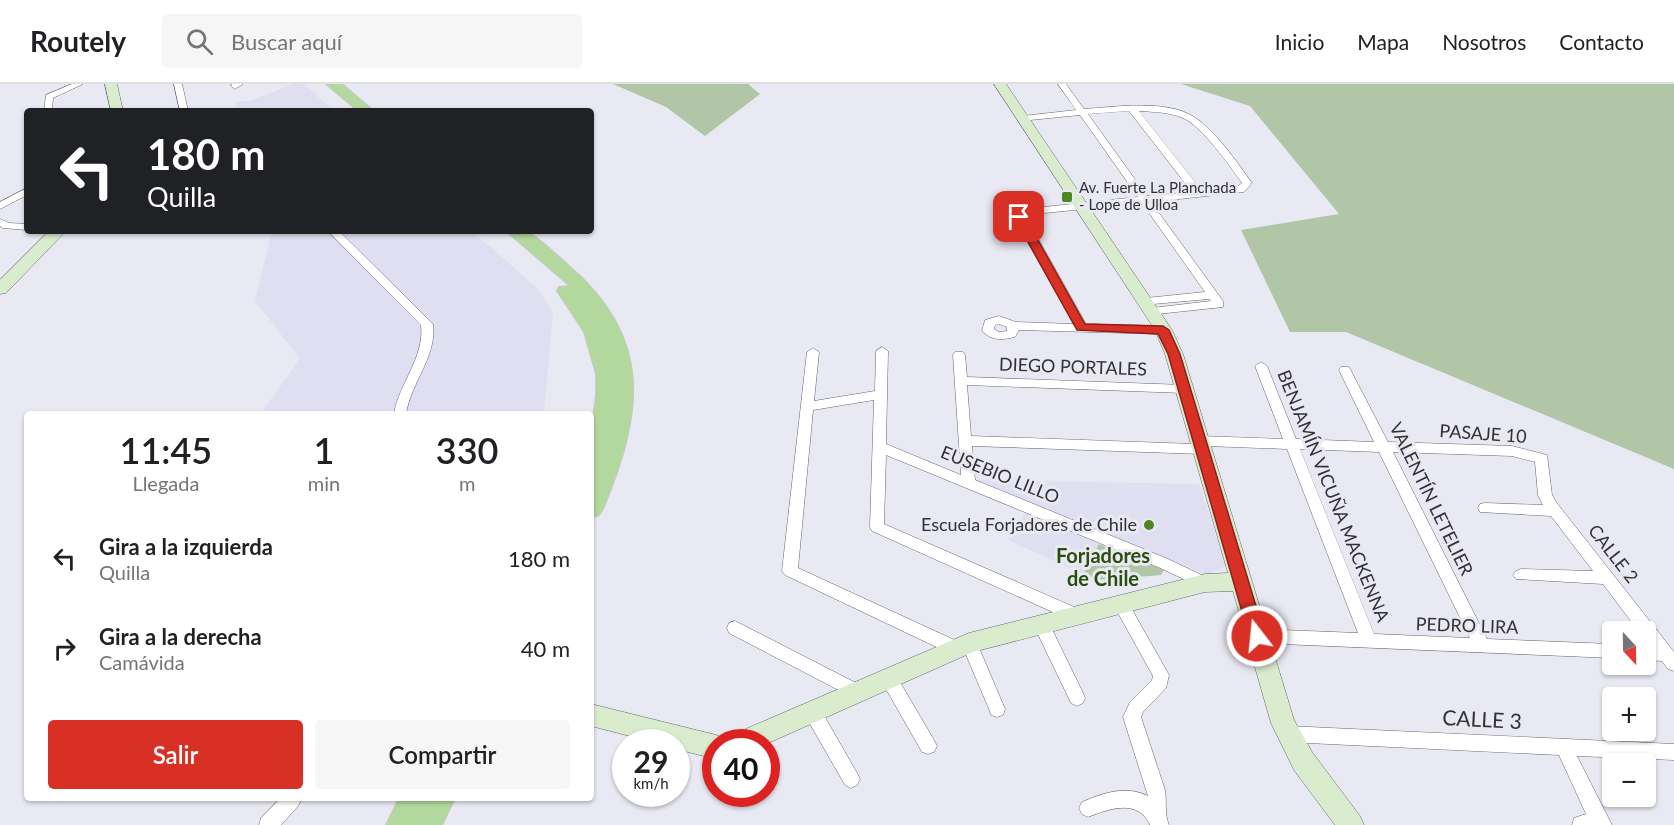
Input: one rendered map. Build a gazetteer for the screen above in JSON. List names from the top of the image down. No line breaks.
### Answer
{"streets":{"street":["DIEGO PORTALES","PASAJE 10","EUSEBIO LILLO","BENJAMÍN VICUÑA MACKENNA","VALENTÍN LETELIER","CALLE 2","PEDRO LIRA","CALLE 3"]},"crossings":[["PASAJE 10","BENJAMÍN VICUÑA MACKENNA"],["PASAJE 10","VALENTÍN LETELIER"],["PASAJE 10","CALLE 2"],["BENJAMÍN VICUÑA MACKENNA","PEDRO LIRA"],["VALENTÍN LETELIER","PEDRO LIRA"]],"districts":["Forjadores de Chile"],"places":{"transit":["Av. Fuerte La Planchada - Lope de Ulloa"],"other":["Escuela Forjadores de Chile"]},"north":"bottom","page":{"header":"Routely","search":"Buscar aquí","nav":["Inicio","Mapa","Nosotros","Contacto"],"turn":["180 m","Quilla"],"eta":["11:45","Llegada","1","min","330","m"],"list":[{"name":"Gira a la izquierda","note":"Quilla","value":"180 m"},{"name":"Gira a la derecha","note":"Camávida","value":"40 m"}],"map_buttons":["+","−"],"buttons":["Salir","Compartir"],"speed":"29 km/h","limit":"40"}}
